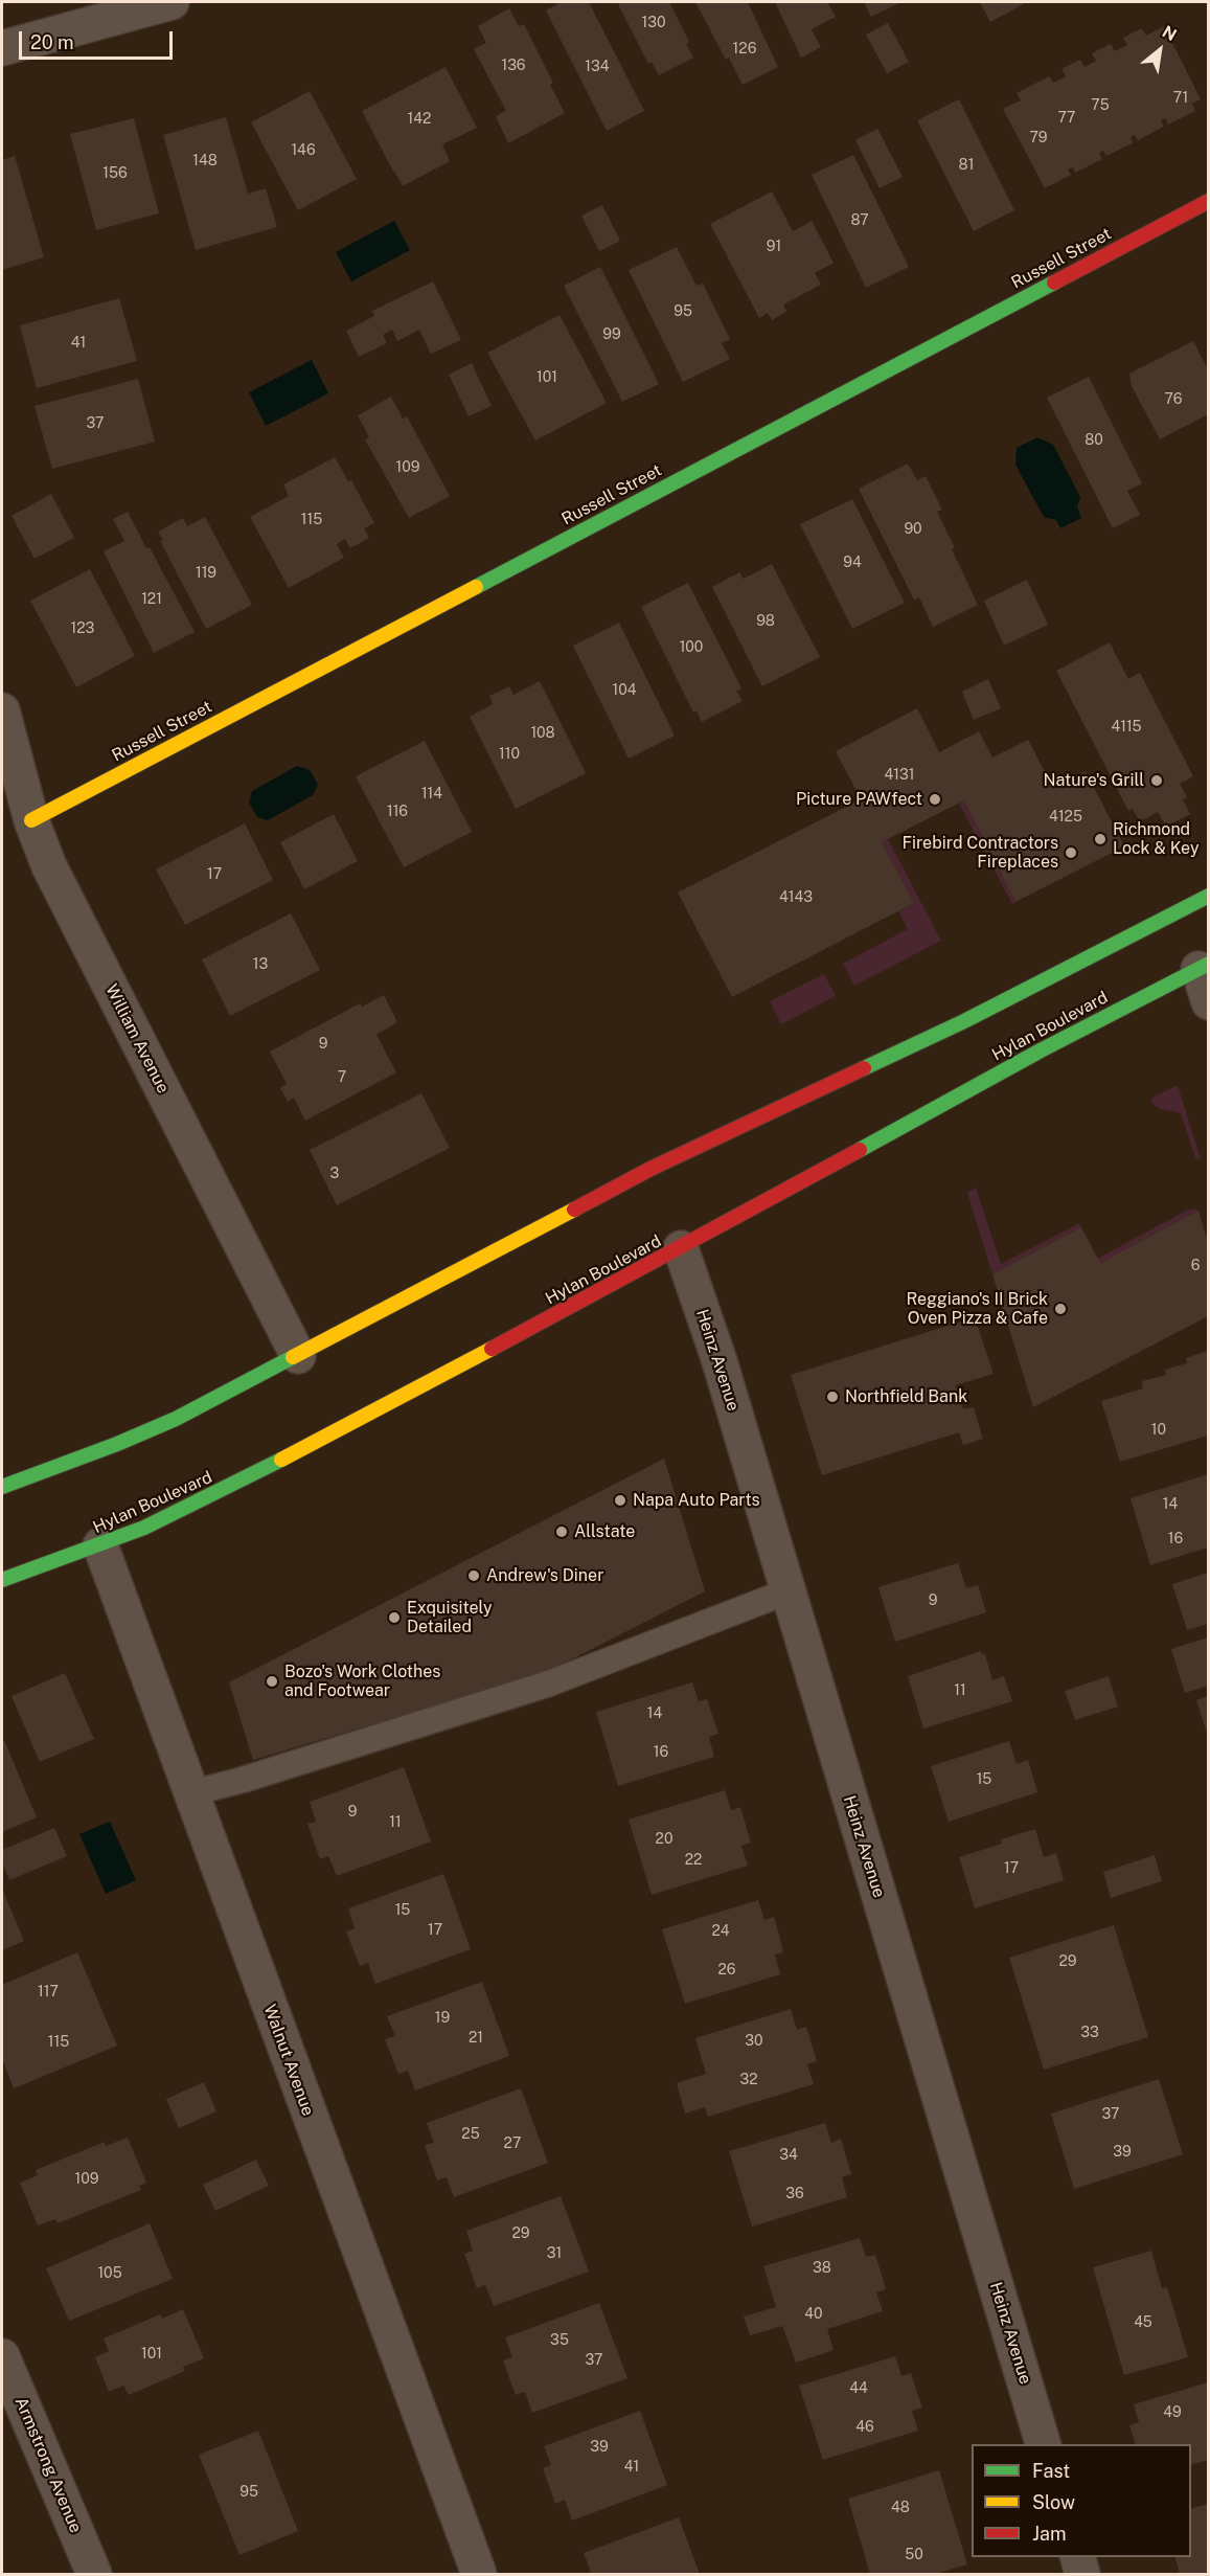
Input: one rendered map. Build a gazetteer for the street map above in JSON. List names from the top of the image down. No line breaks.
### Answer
{"streets":{"main road":["Russell Street","Hylan Boulevard"],"street":["William Avenue","Heinz Avenue","Walnut Avenue","Armstrong Avenue"]},"crossings":[["Russell Street","William Avenue"],["Hylan Boulevard","Heinz Avenue"],["Hylan Boulevard","Walnut Avenue"]],"places":["Nature's Grill","Picture PAWfect","Richmond Lock & Key","Firebird Contractors Fireplaces","Reggiano's II Brick Oven Pizza & Cafe","Northfield Bank","Napa Auto Parts","Allstate","Andrew's Diner","Exquisitely Detailed","Bozo's Work Clothes and Footwear"],"house_numbers":["130","126","136","134","71","75","77","142","79","146","148","81","156","87","91","95","99","41","101","76","37","80","109","115","90","94","119","121","98","123","100","104","4115","108","110","4131","114","116","4125","17","4143","13","9","7","3","6","10","14","16","9","11","14","16","15","9","11","20","22","17","15","17","24","29","26","117","19","33","21","30","115","32","37","25","27","39","34","109","36","29","31","38","105","40","45","35","101","37","44","49","46","39","41","95","48","50"],"legend":["Fast","Slow","Jam"],"scale_bar":"20 m","north":"top right"}
